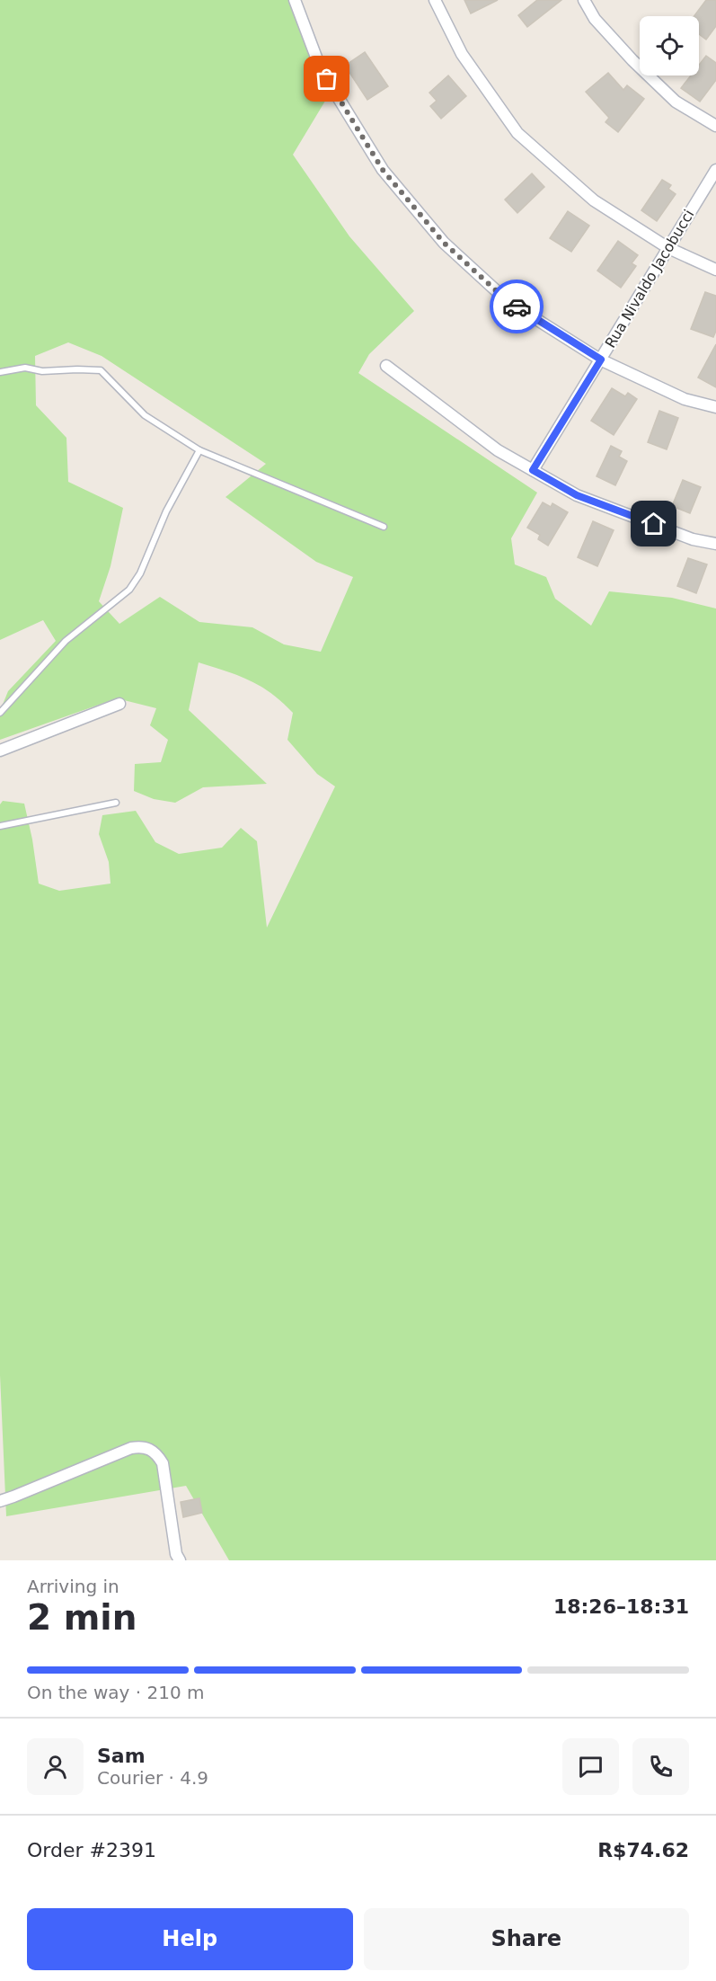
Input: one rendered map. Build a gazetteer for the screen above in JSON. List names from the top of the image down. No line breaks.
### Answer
{"streets":{"street":["Rua Nivaldo Jacobucci"]},"page":{"heading":["2 min","Arriving in","18:26–18:31"],"panel":["Sam","Courier · 4.9","Order #2391","R$74.62"],"bar":"On the way · 210 m","buttons":["Help","Share"]}}
